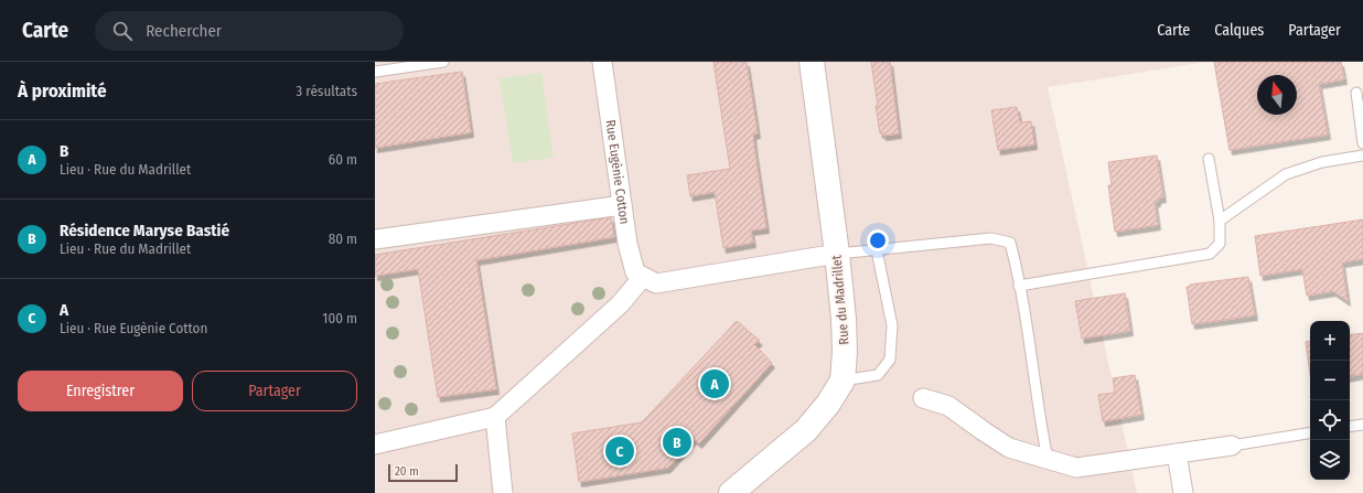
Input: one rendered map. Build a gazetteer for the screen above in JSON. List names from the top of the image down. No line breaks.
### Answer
{"streets":{"street":["Rue Eugènie Cotton","Rue du Madrillet"]},"scale_bar":"20 m","north":"top","page":{"header":"Carte","search":"Rechercher","nav":["Carte","Calques","Partager"],"heading":["À proximité","3 résultats"],"list":[{"mark":"A","name":"B","note":"Lieu · Rue du Madrillet","value":"60 m"},{"mark":"B","name":"Résidence Maryse Bastié","note":"Lieu · Rue du Madrillet","value":"80 m"},{"mark":"C","name":"A","note":"Lieu · Rue Eugènie Cotton","value":"100 m"}],"map_buttons":["+","−"],"buttons":["Enregistrer","Partager"],"pins":["A","B","C"],"scale":"20 m"}}
